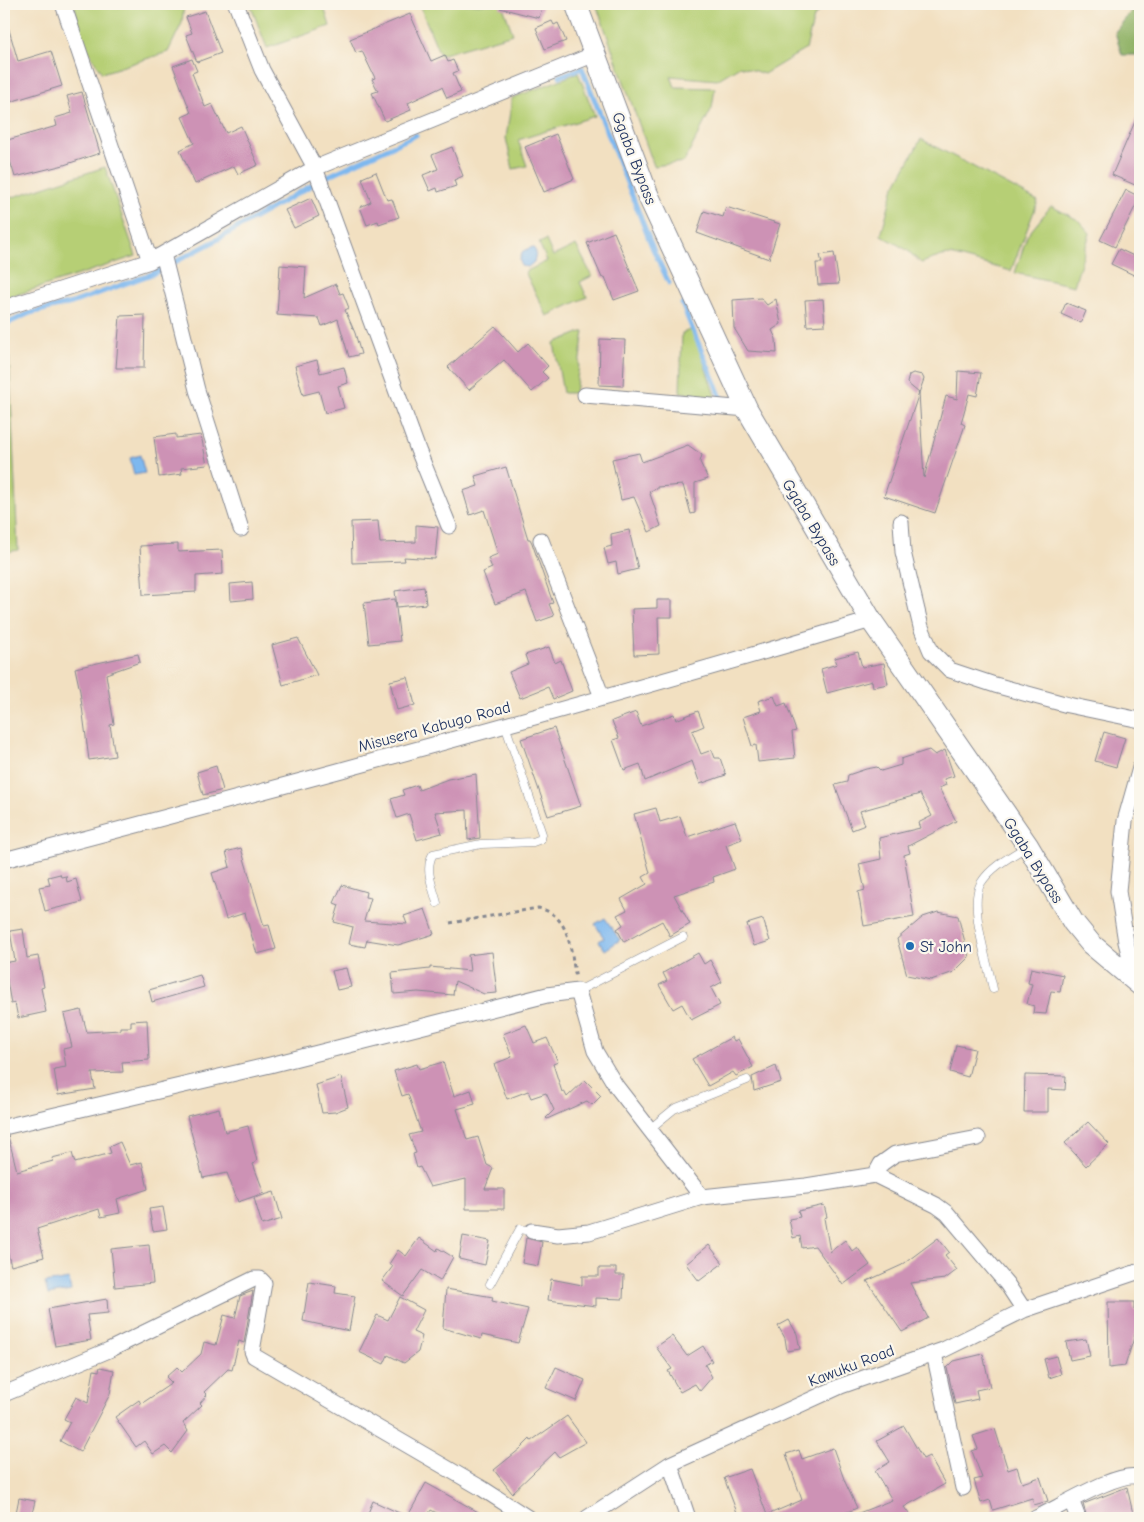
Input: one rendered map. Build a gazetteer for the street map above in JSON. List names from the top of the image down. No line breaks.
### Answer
{"streets":{"street":["Ggaba Bypass","Misusera Kabugo Road","Kawuku Road"]},"crossings":[["Ggaba Bypass","Misusera Kabugo Road"]],"places":["St John"]}
